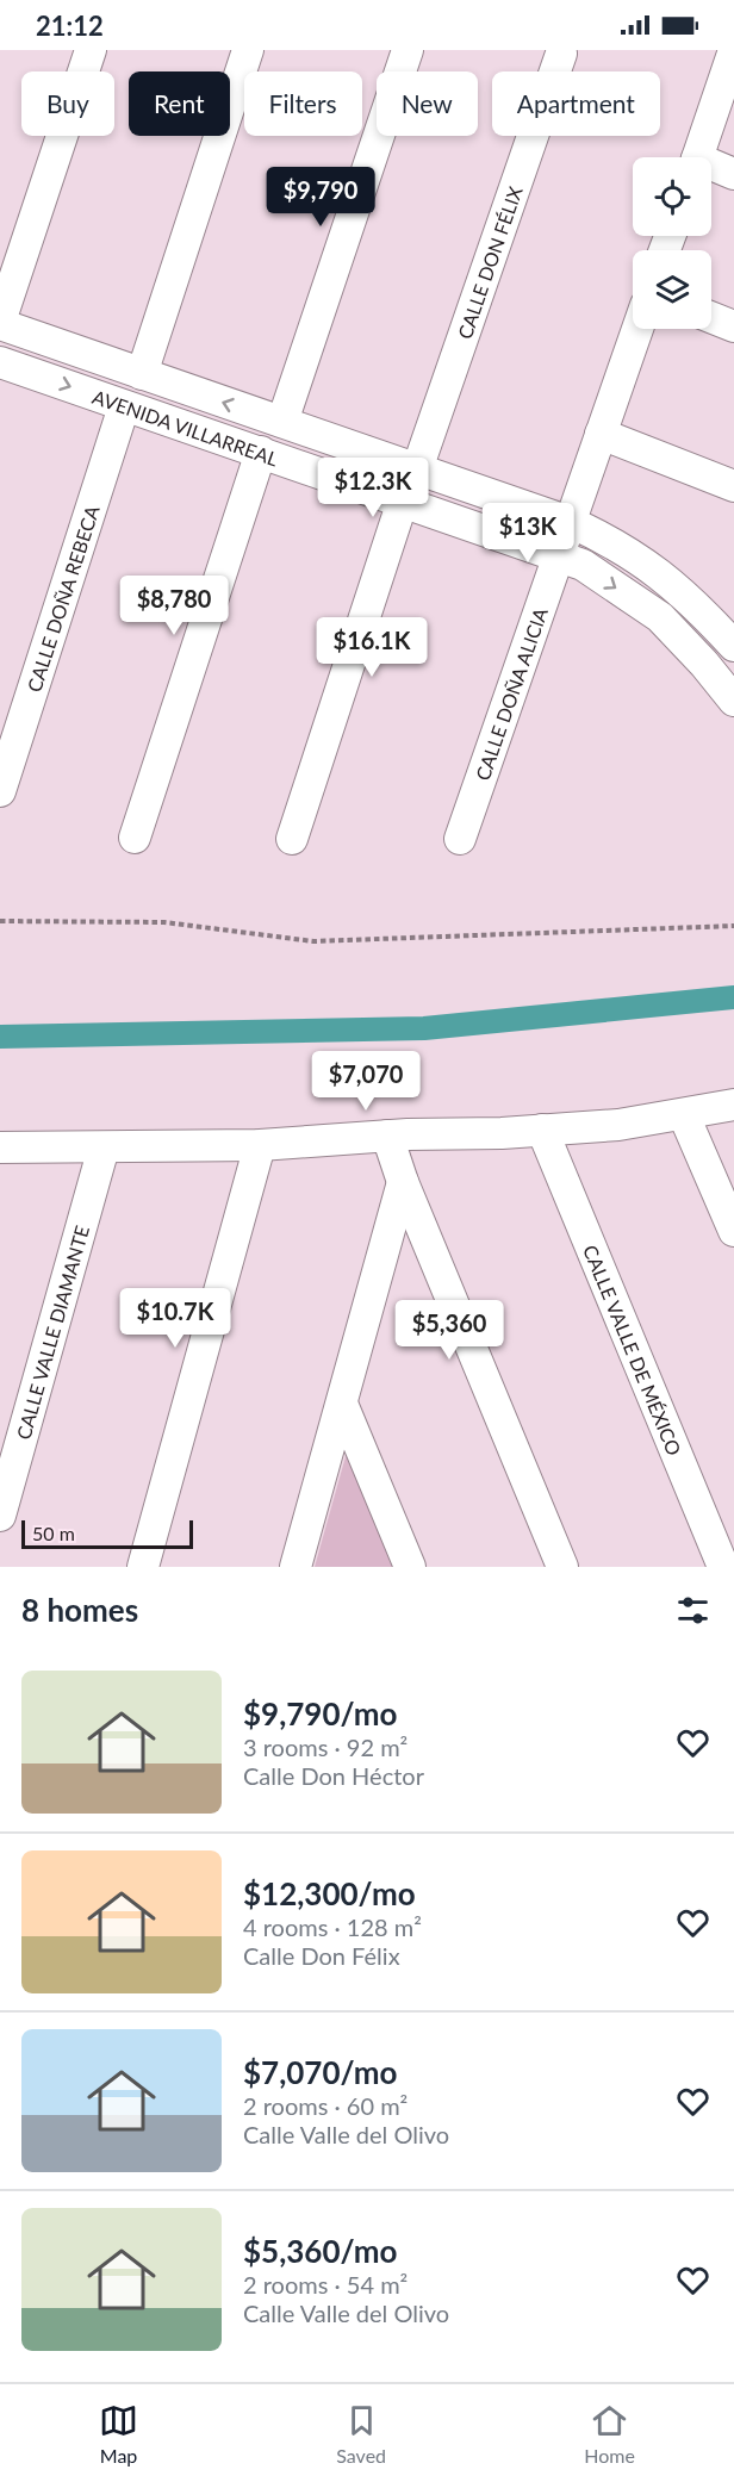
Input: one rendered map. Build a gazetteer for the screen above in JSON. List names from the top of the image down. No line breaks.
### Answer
{"streets":{"street":["CALLE DON FÉLIX","AVENIDA VILLARREAL","CALLE DOÑA REBECA","CALLE DOÑA ALICIA","CALLE VALLE DIAMANTE","CALLE VALLE DE MÉXICO"]},"crossings":[["CALLE DON FÉLIX","AVENIDA VILLARREAL"],["AVENIDA VILLARREAL","CALLE DOÑA REBECA"],["AVENIDA VILLARREAL","CALLE DOÑA ALICIA"]],"scale_bar":"50 m","page":{"status":"21:12","chip":["Buy","Rent","Filters","New","Apartment"],"price":["$9,790","$12.3K","$13K","$8,780","$16.1K","$7,070","$10.7K","$5,360"],"scale":"50 m","heading":"8 homes","list":[{"name":"$9,790/mo","note":"3 rooms · 92 m² · Calle Don Héctor"},{"name":"$12,300/mo","note":"4 rooms · 128 m² · Calle Don Félix"},{"name":"$7,070/mo","note":"2 rooms · 60 m² · Calle Valle del Olivo"},{"name":"$5,360/mo","note":"2 rooms · 54 m² · Calle Valle del Olivo"}],"tabs":["Map","Saved","Home"]}}
